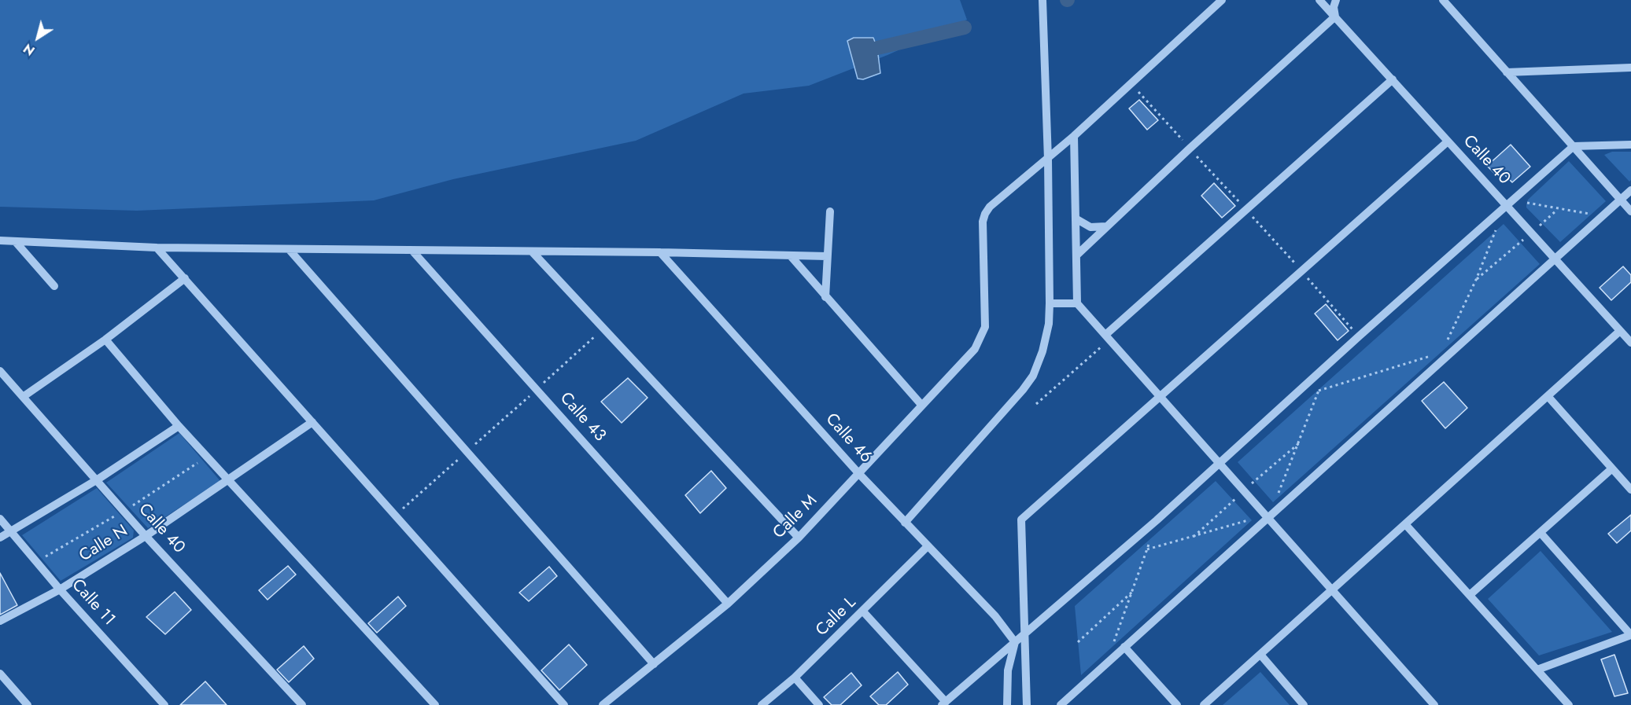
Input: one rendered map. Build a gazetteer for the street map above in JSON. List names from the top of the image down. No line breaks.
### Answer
{"streets":{"street":["Calle 40","Calle 43","Calle 46","Calle M","Calle N","Calle 11","Calle L"]},"crossings":[["Calle 40","Calle N"],["Calle 43","Calle M"],["Calle 46","Calle M"],["Calle 46","Calle L"],["Calle N","Calle 11"]],"north":"bottom left"}
